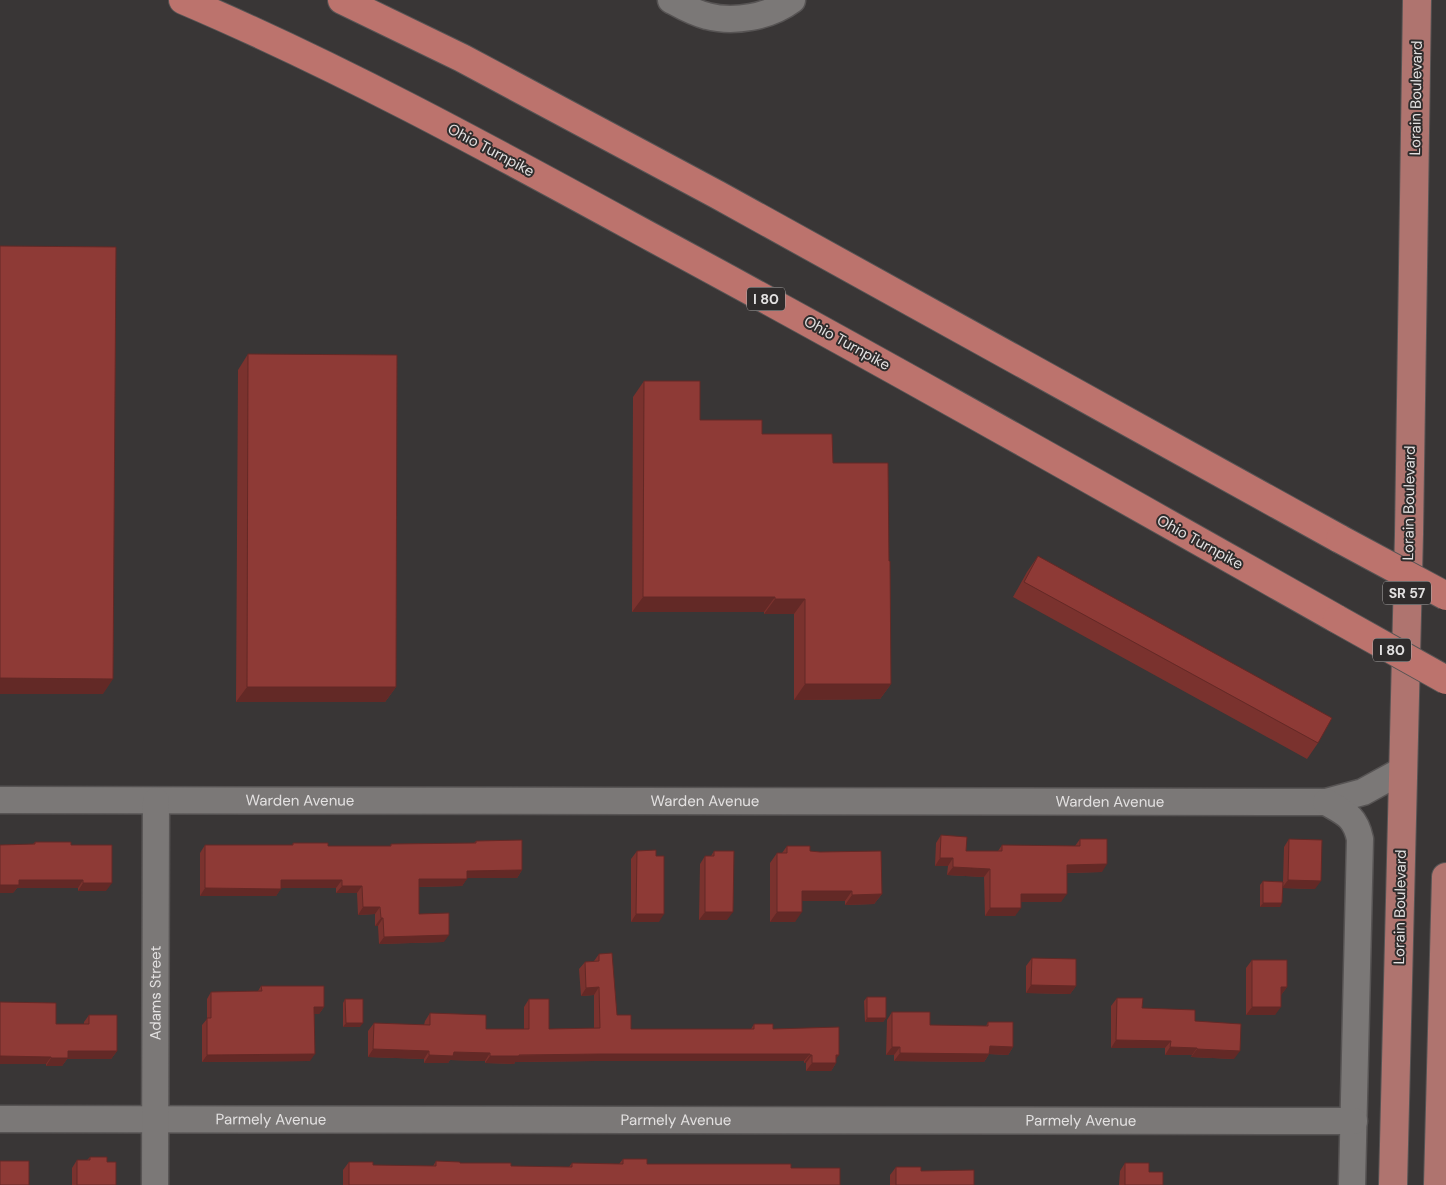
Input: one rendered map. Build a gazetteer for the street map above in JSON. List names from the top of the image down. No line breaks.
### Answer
{"streets":{"highway":["Lorain Boulevard","Ohio Turnpike","I 80","SR 57"],"street":["Warden Avenue","Adams Street","Parmely Avenue"]},"crossings":[["Lorain Boulevard","Warden Avenue"],["Warden Avenue","Adams Street"],["Adams Street","Parmely Avenue"]]}
